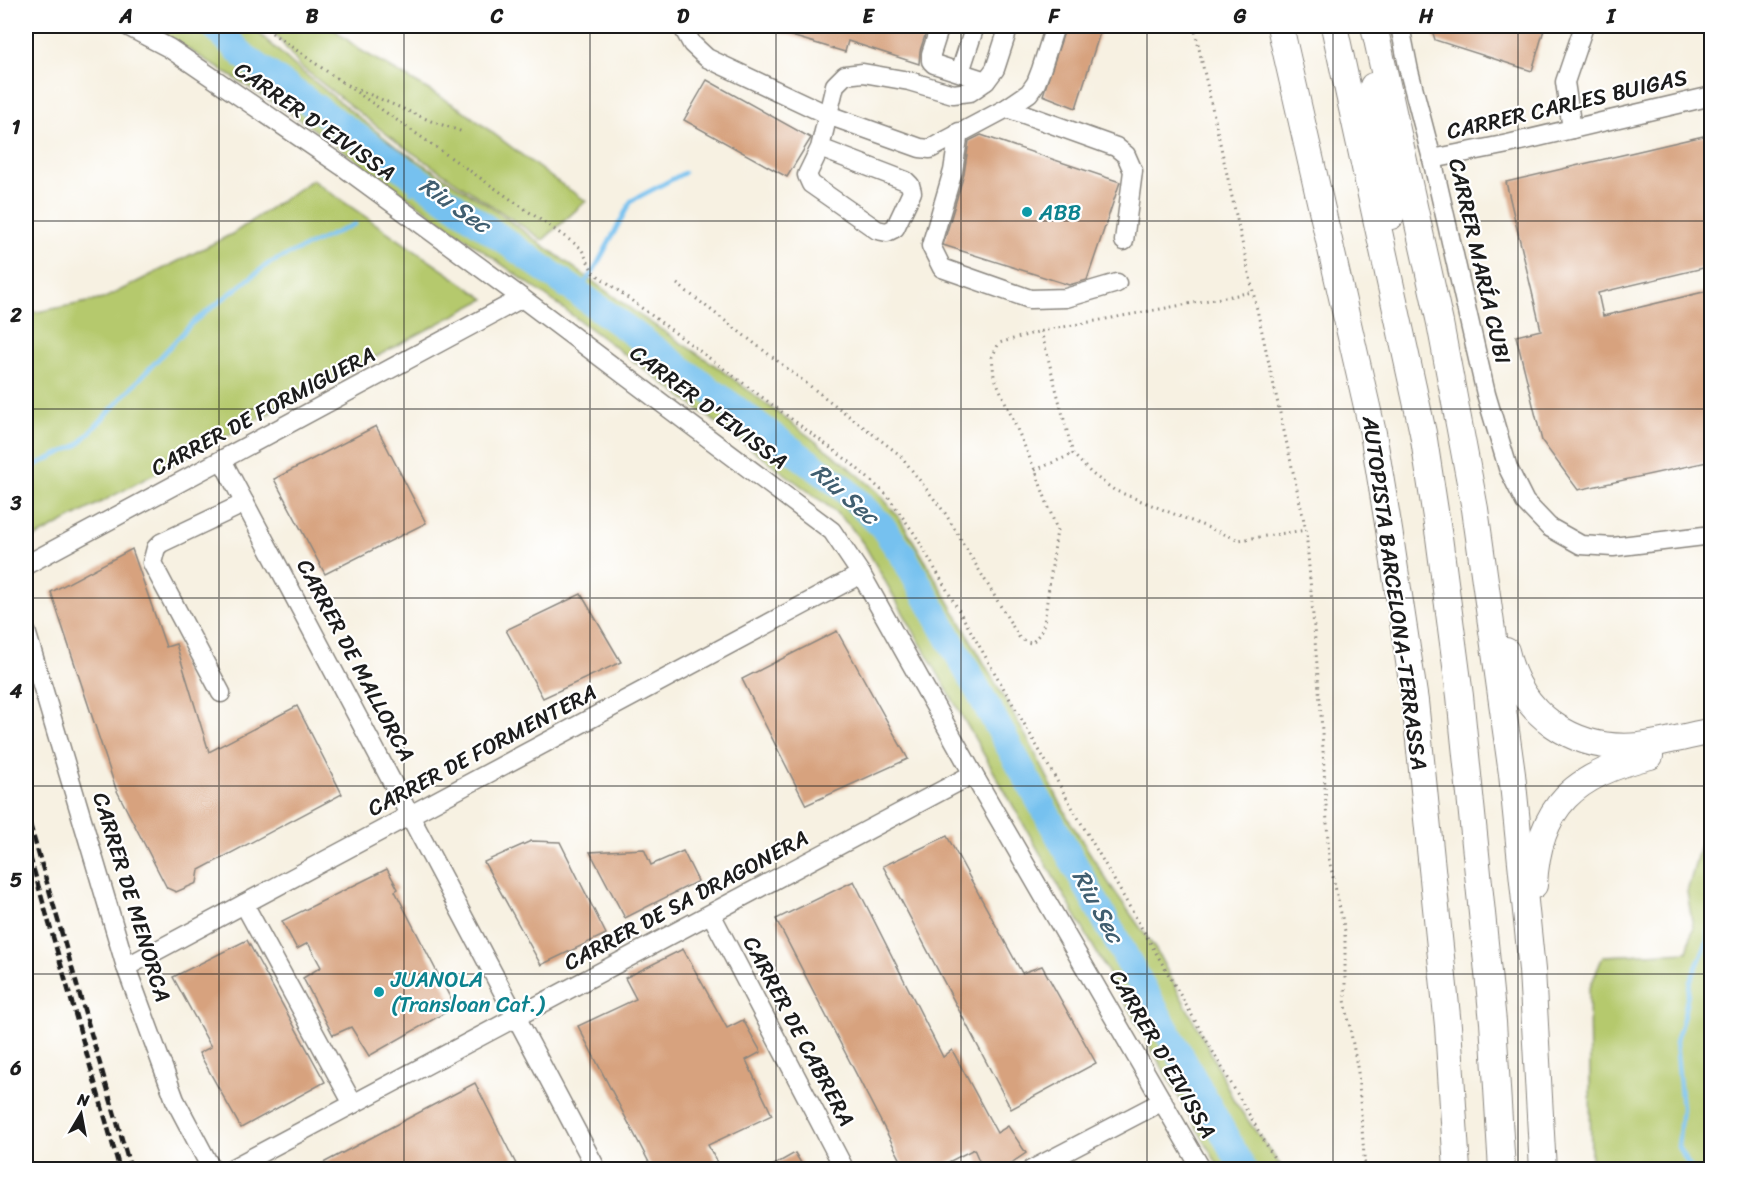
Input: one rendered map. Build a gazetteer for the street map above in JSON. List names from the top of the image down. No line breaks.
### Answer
{"streets":{"highway":["AUTOPISTA BARCELONA-TERRASSA"],"street":["CARRER CARLES BUIGAS","CARRER D'EIVISSA","CARRER MARÍA CUBI","CARRER DE FORMIGUERA","CARRER DE MALLORCA","CARRER DE FORMENTERA","CARRER DE MENORCA","CARRER DE SA DRAGONERA","CARRER DE CABRERA"]},"crossings":[["CARRER CARLES BUIGAS","CARRER MARÍA CUBI"],["CARRER D'EIVISSA","CARRER DE FORMIGUERA"],["CARRER D'EIVISSA","CARRER DE FORMENTERA"],["CARRER D'EIVISSA","CARRER DE SA DRAGONERA"],["CARRER DE FORMIGUERA","CARRER DE MALLORCA"],["CARRER DE MALLORCA","CARRER DE FORMENTERA"],["CARRER DE MALLORCA","CARRER DE SA DRAGONERA"],["CARRER DE FORMENTERA","CARRER DE MENORCA"],["CARRER DE SA DRAGONERA","CARRER DE CABRERA"]],"water":["Riu Sec"],"places":["ABB","JUANOLA (Transloan Cat.)"],"north":"top","grid":{"columns":["A","B","C","D","E","F","G","H","I"],"rows":["1","2","3","4","5","6"]}}
